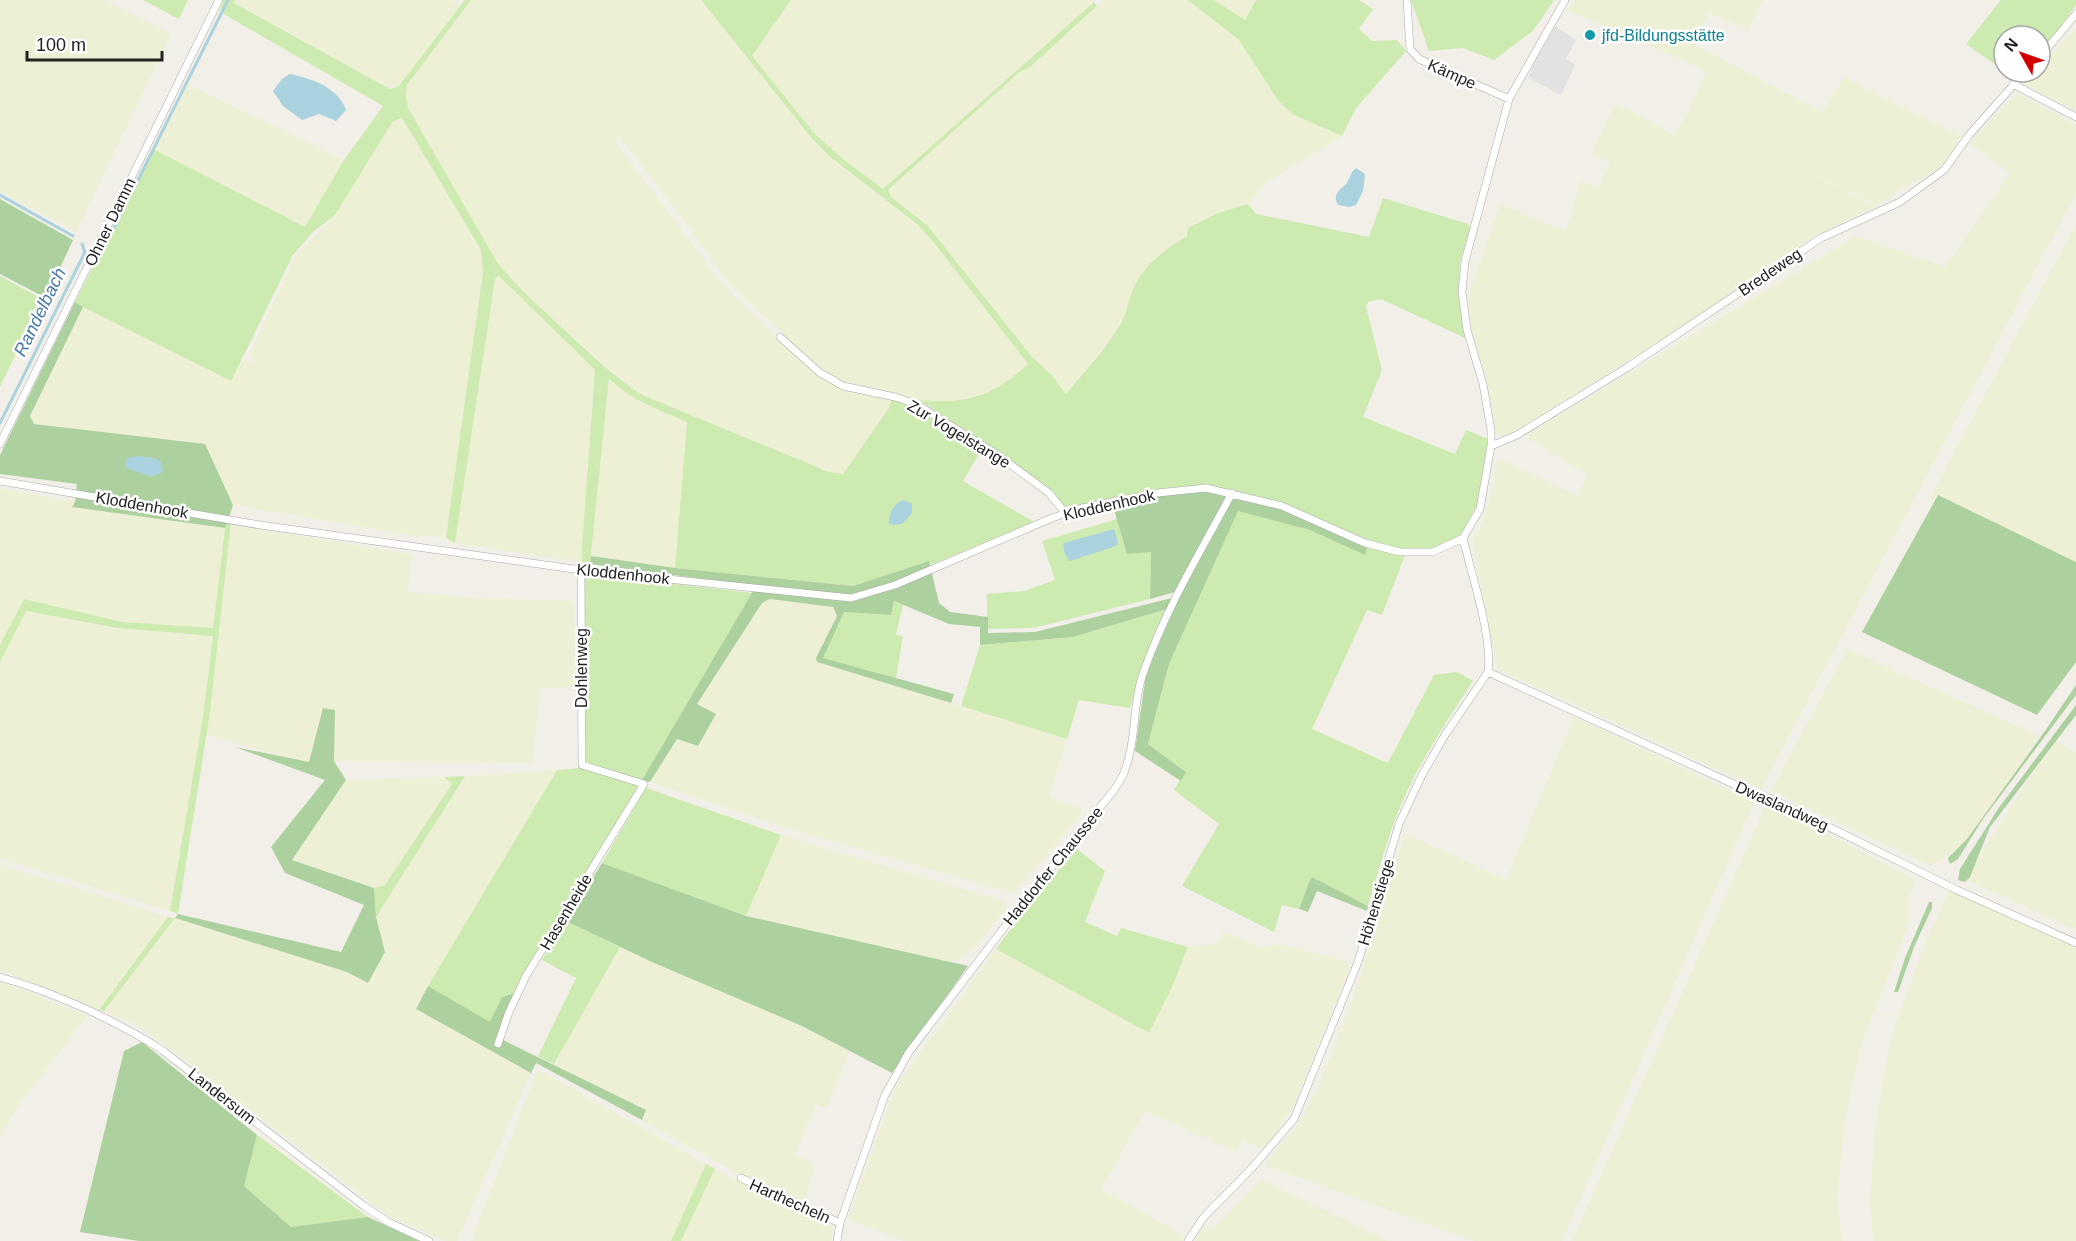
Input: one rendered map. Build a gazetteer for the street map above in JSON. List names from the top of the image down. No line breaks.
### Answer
{"streets":{"street":["Kämpe","Ohner Damm","Bredeweg","Zur Vogelstange","Kloddenhook","Dohlenweg","Dwaslandweg","Haddorfer Chaussee","Höhenstiege","Hasenheide","Landersum","Harthecheln"]},"crossings":[["Zur Vogelstange","Kloddenhook"],["Kloddenhook","Dohlenweg"],["Kloddenhook","Haddorfer Chaussee"],["Dohlenweg","Hasenheide"],["Dwaslandweg","Höhenstiege"],["Haddorfer Chaussee","Harthecheln"]],"water":["Randelbach"],"places":["jfd-Bildungsstätte"],"scale_bar":"100 m","north":"top left"}
